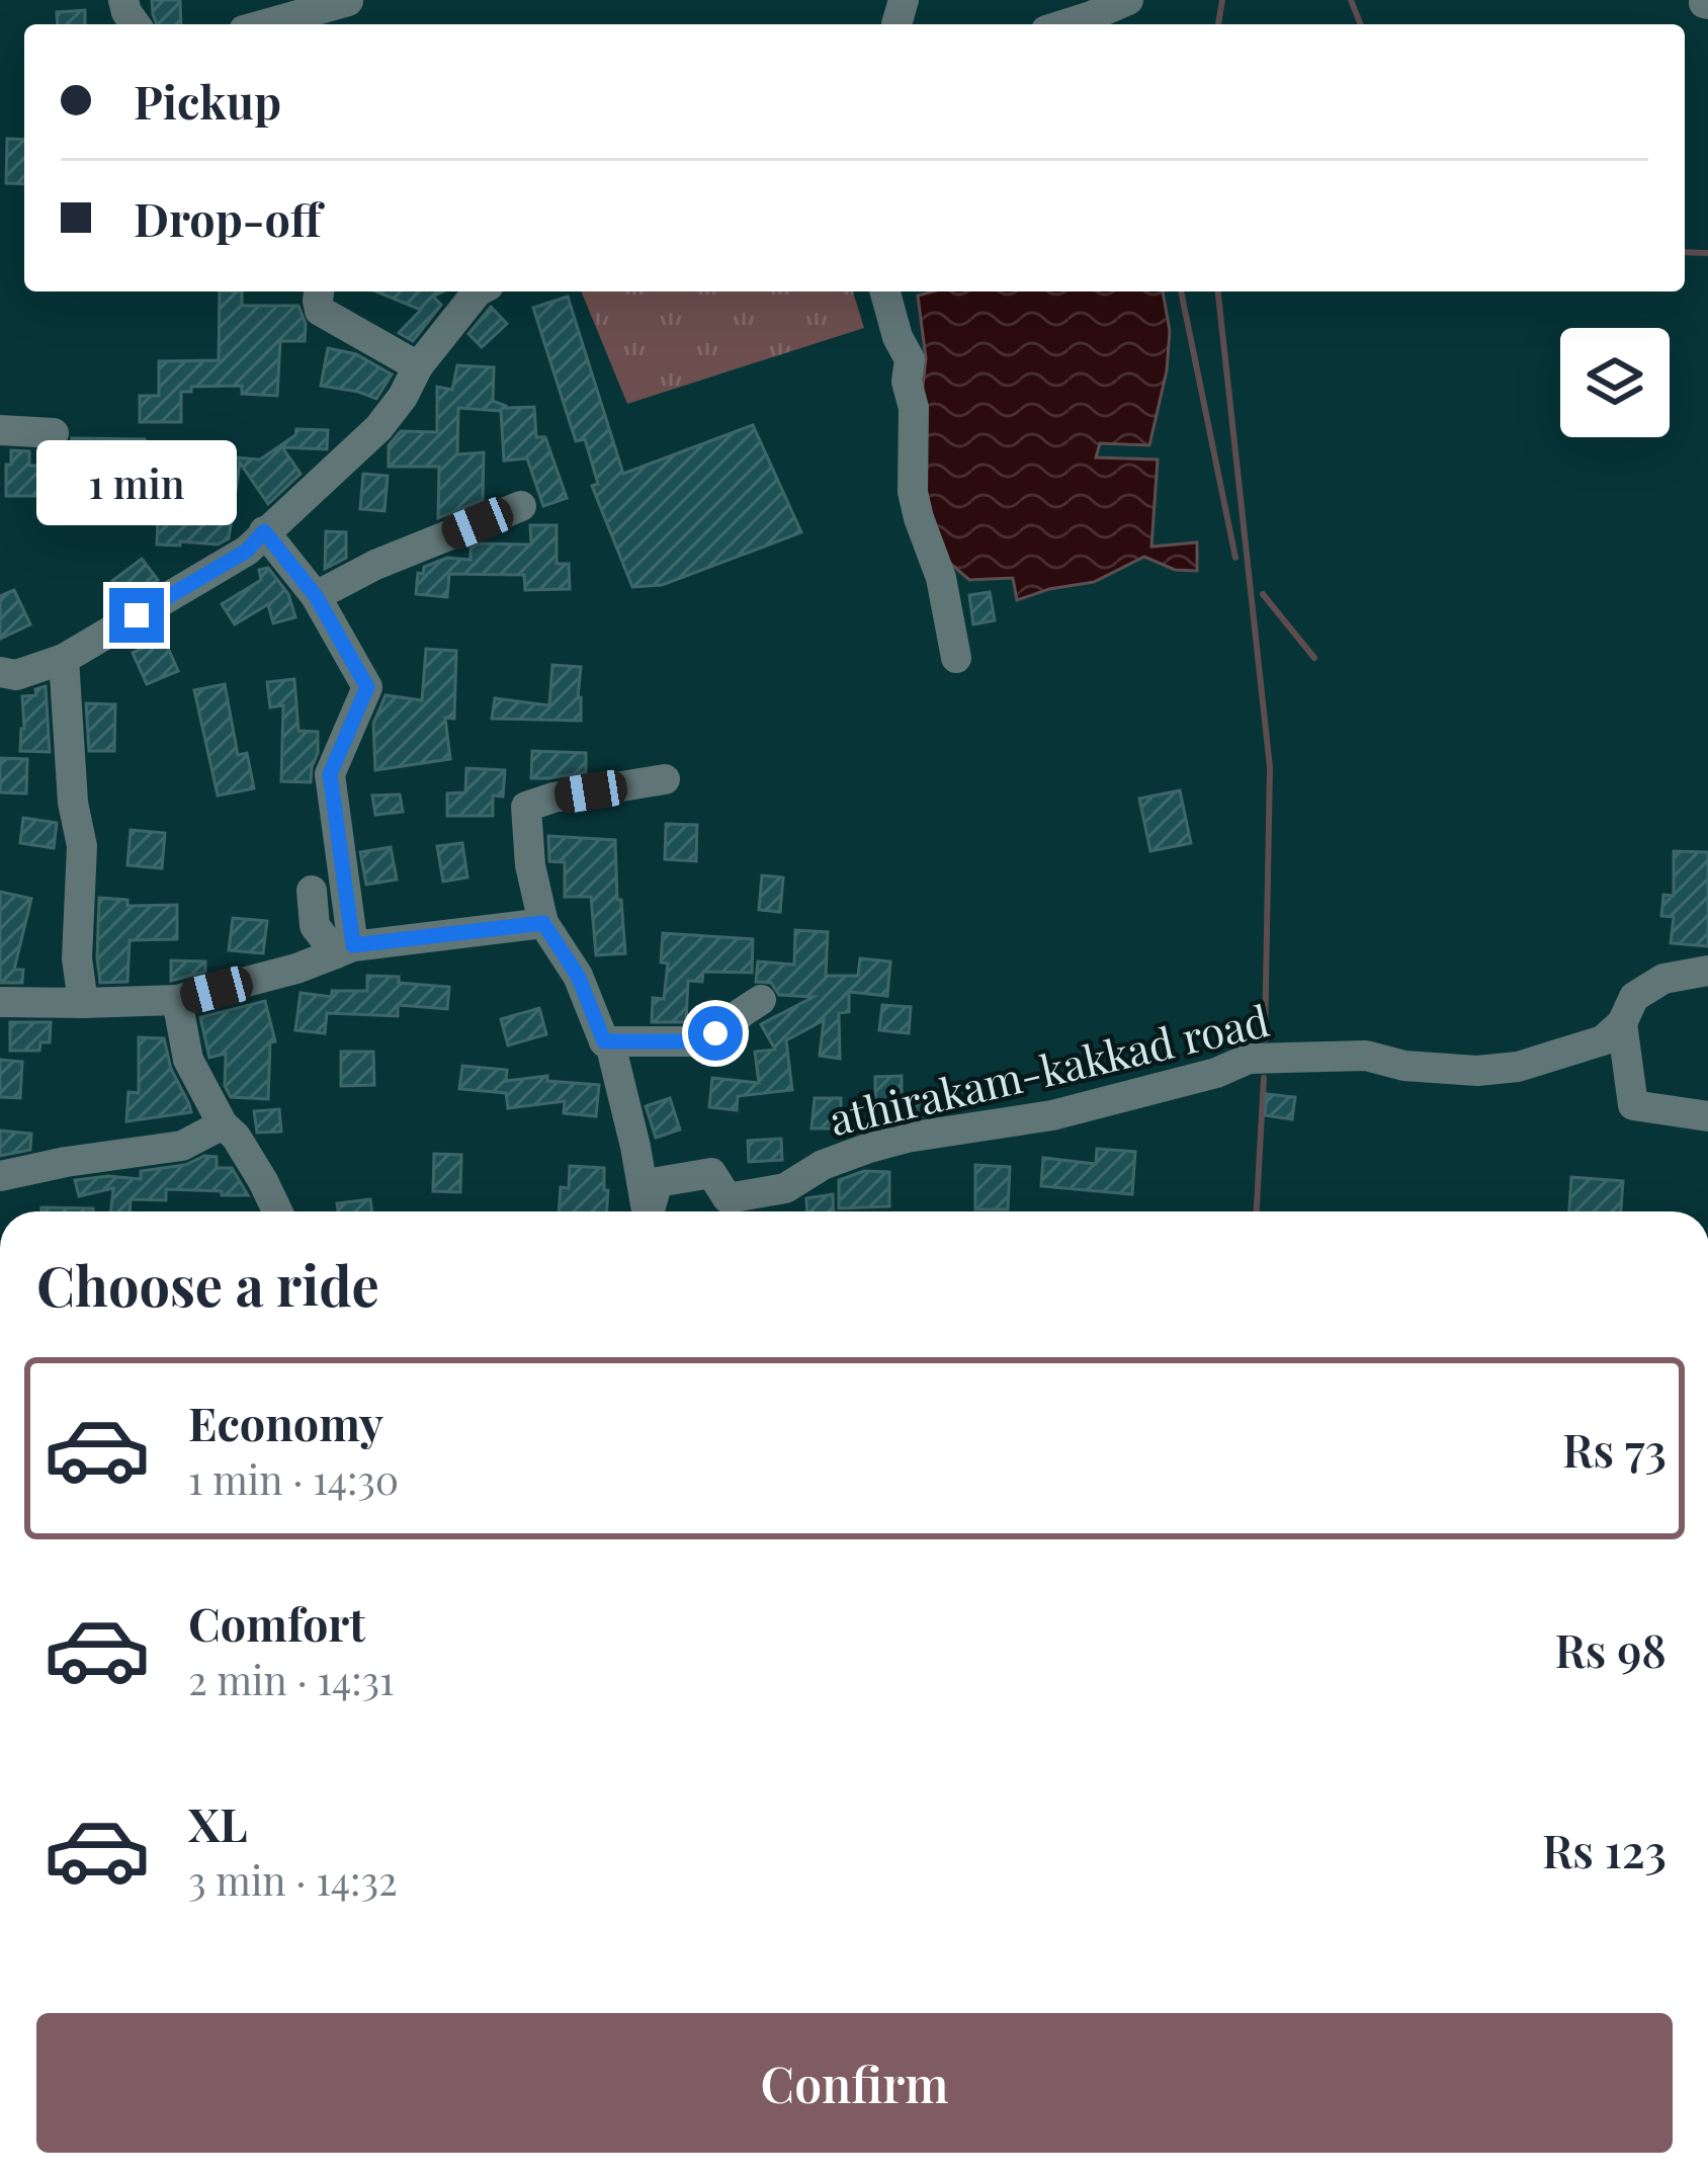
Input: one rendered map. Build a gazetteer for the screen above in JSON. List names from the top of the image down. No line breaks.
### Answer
{"streets":{"street":["athirakam-kakkad road"]},"page":{"banner":["Pickup","Drop-off"],"bubble":"1 min","heading":"Choose a ride","list":[{"name":"Economy","note":"1 min · 14:30","value":"Rs 73"},{"name":"Comfort","note":"2 min · 14:31","value":"Rs 98"},{"name":"XL","note":"3 min · 14:32","value":"Rs 123"}],"buttons":"Confirm"}}
